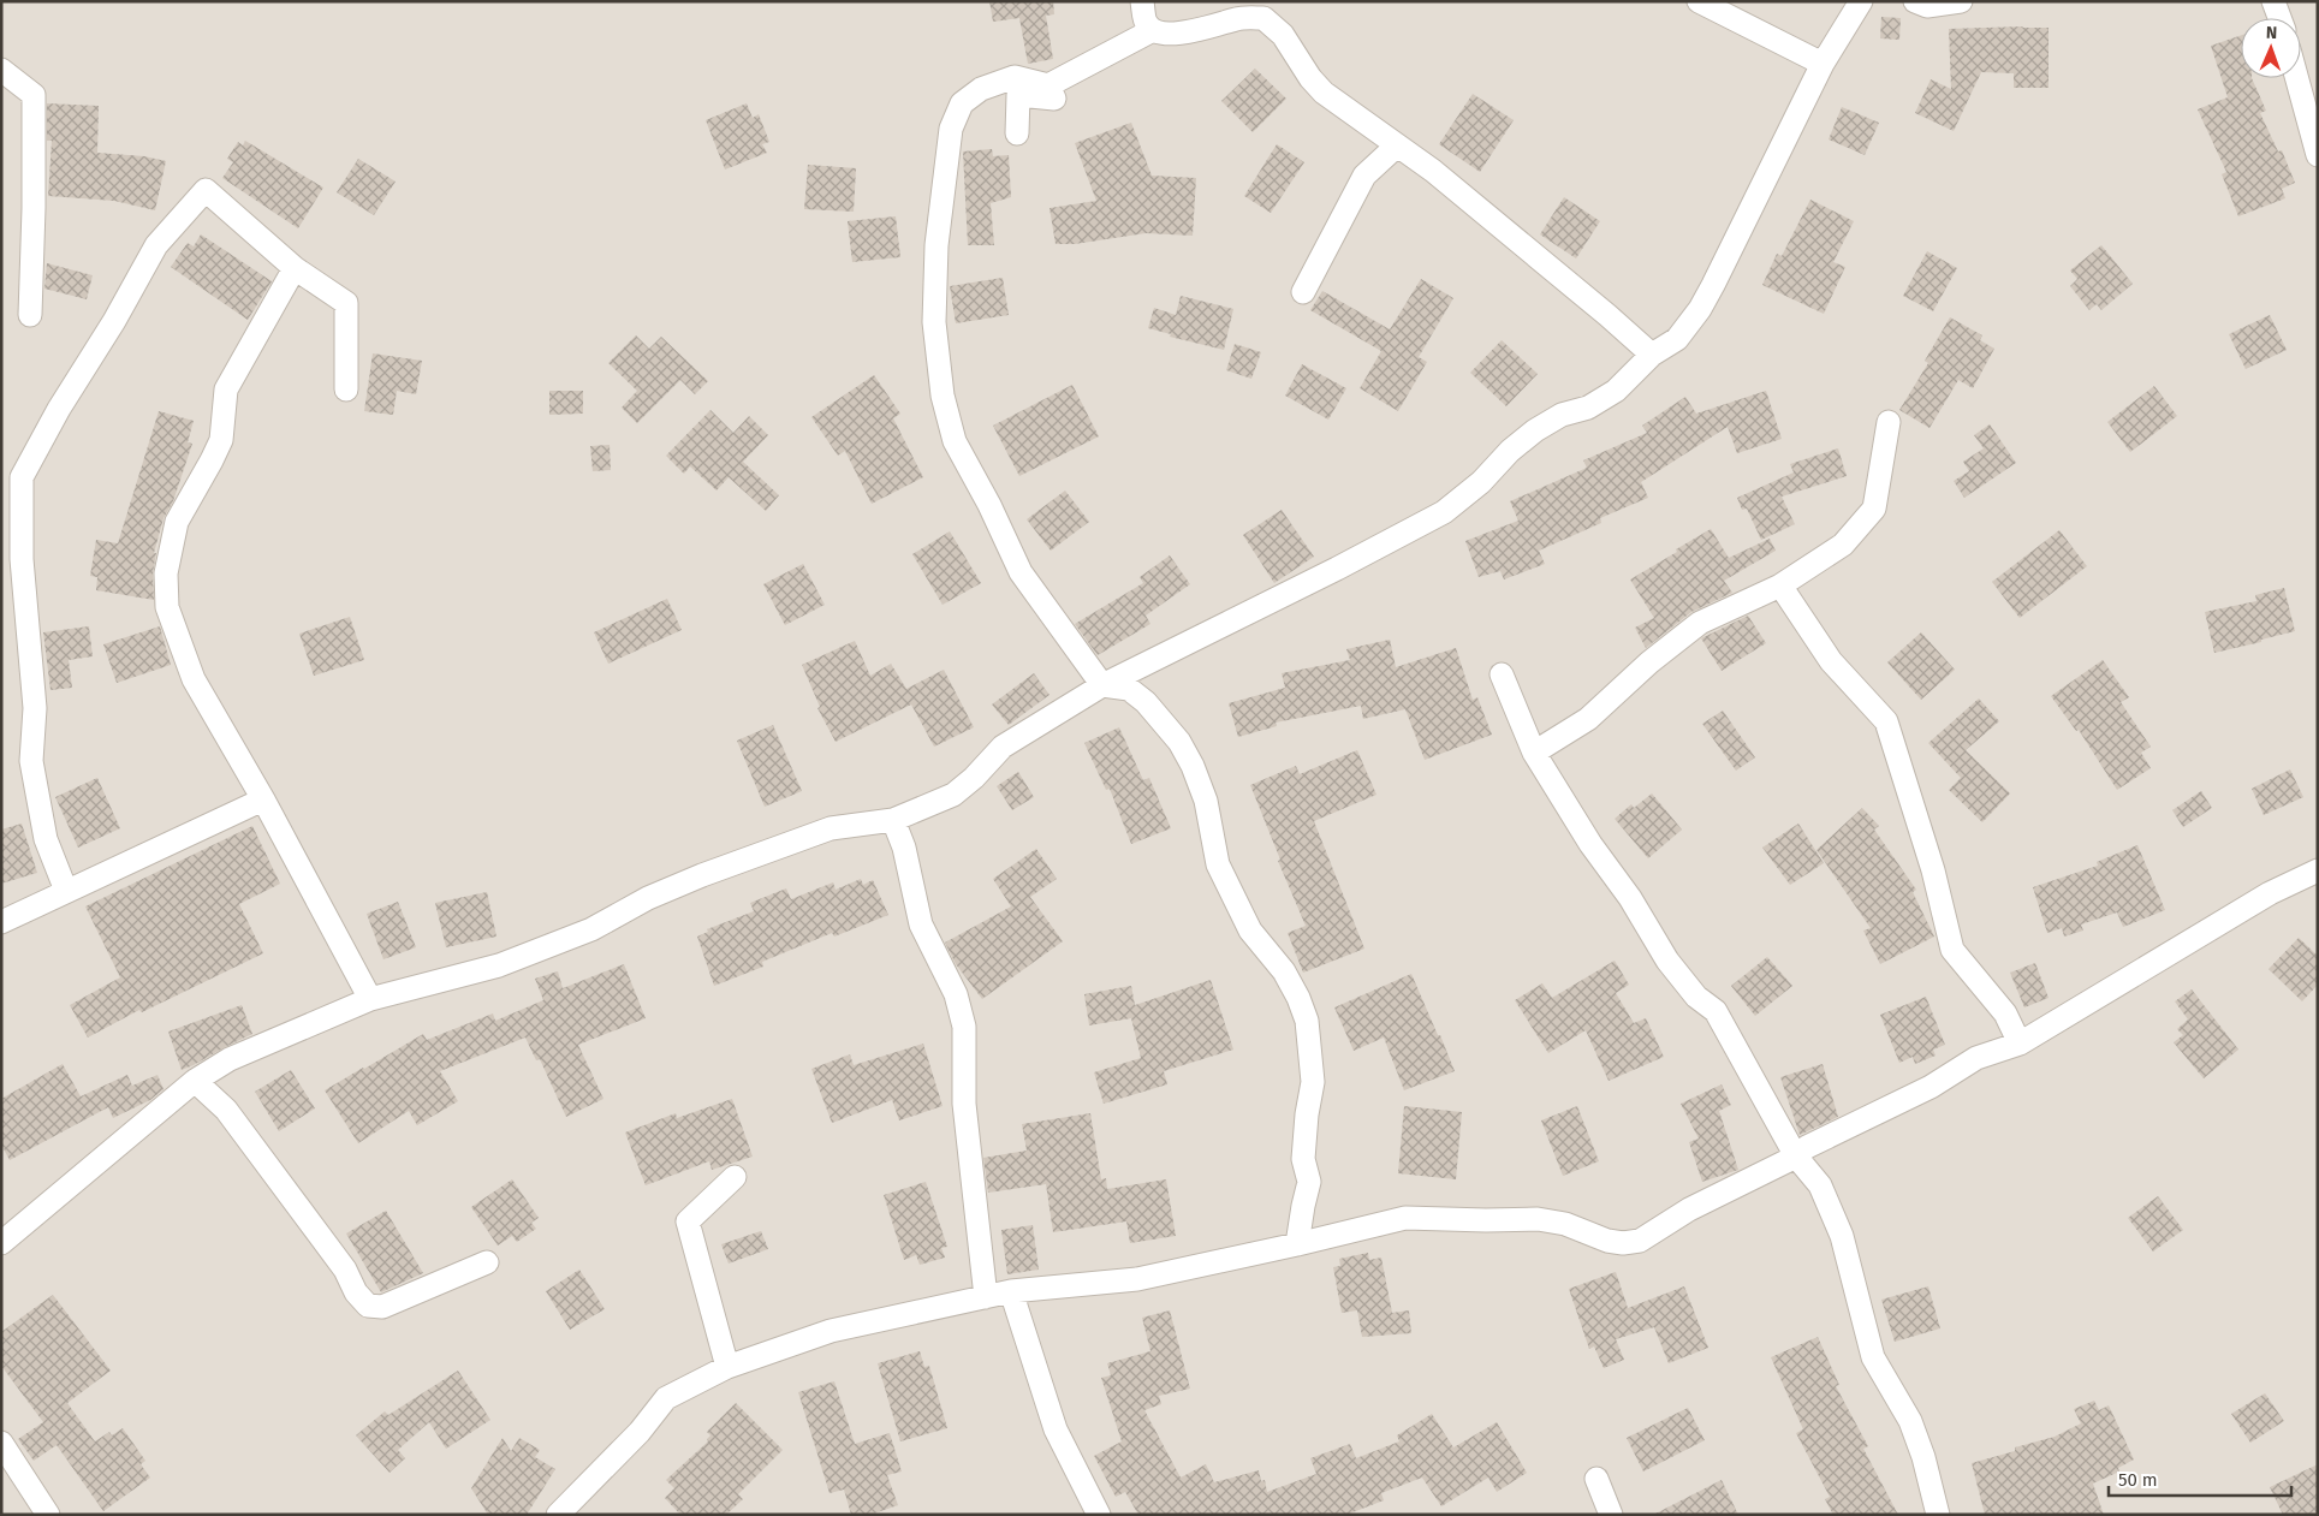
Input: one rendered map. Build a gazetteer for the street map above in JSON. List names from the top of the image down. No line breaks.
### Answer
{"scale_bar":"50 m","north":"top"}
